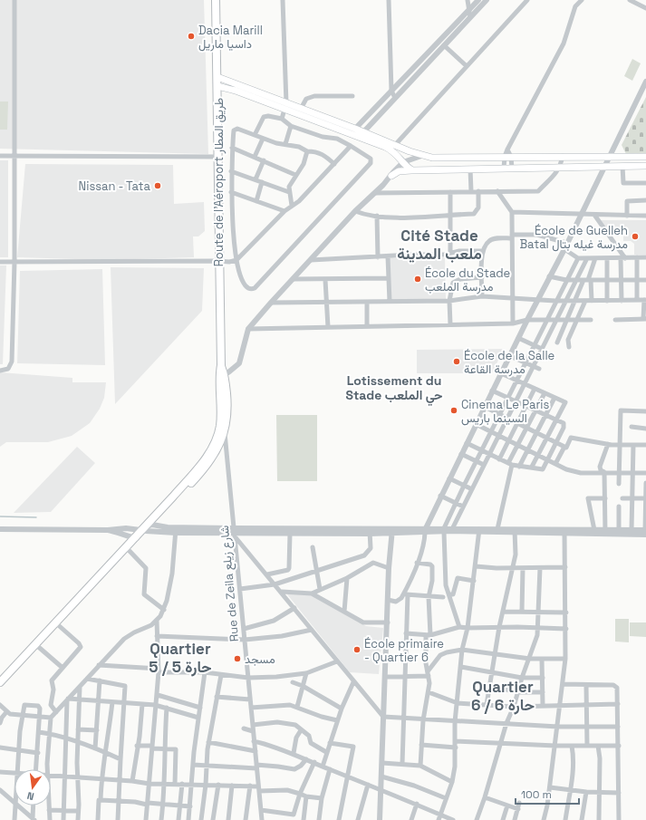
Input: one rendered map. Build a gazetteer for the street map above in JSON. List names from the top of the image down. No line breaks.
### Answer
{"streets":{"main road":["Route de l'Aéroport طريق المطار"],"street":["Rue de Zeila شارع زيلع"]},"crossings":[["Route de l'Aéroport طريق المطار","Rue de Zeila شارع زيلع"]],"districts":["Cité Stade ملعب المدينة","Lotissement du Stade حي الملعب","Quartier 5 / حارة 5","Quartier 6 / حارة 6"],"places":["Dacia Marill داسيا ماريل","Nissan - Tata","École de Guelleh Batal مدرسة غيله بتال","École du Stade مدرسة الملعب","École de la Salle مدرسة القاعة","Cinema Le Paris السينما باريس","École primaire - Quartier 6","مسجد"],"scale_bar":"100 m","north":"bottom"}
